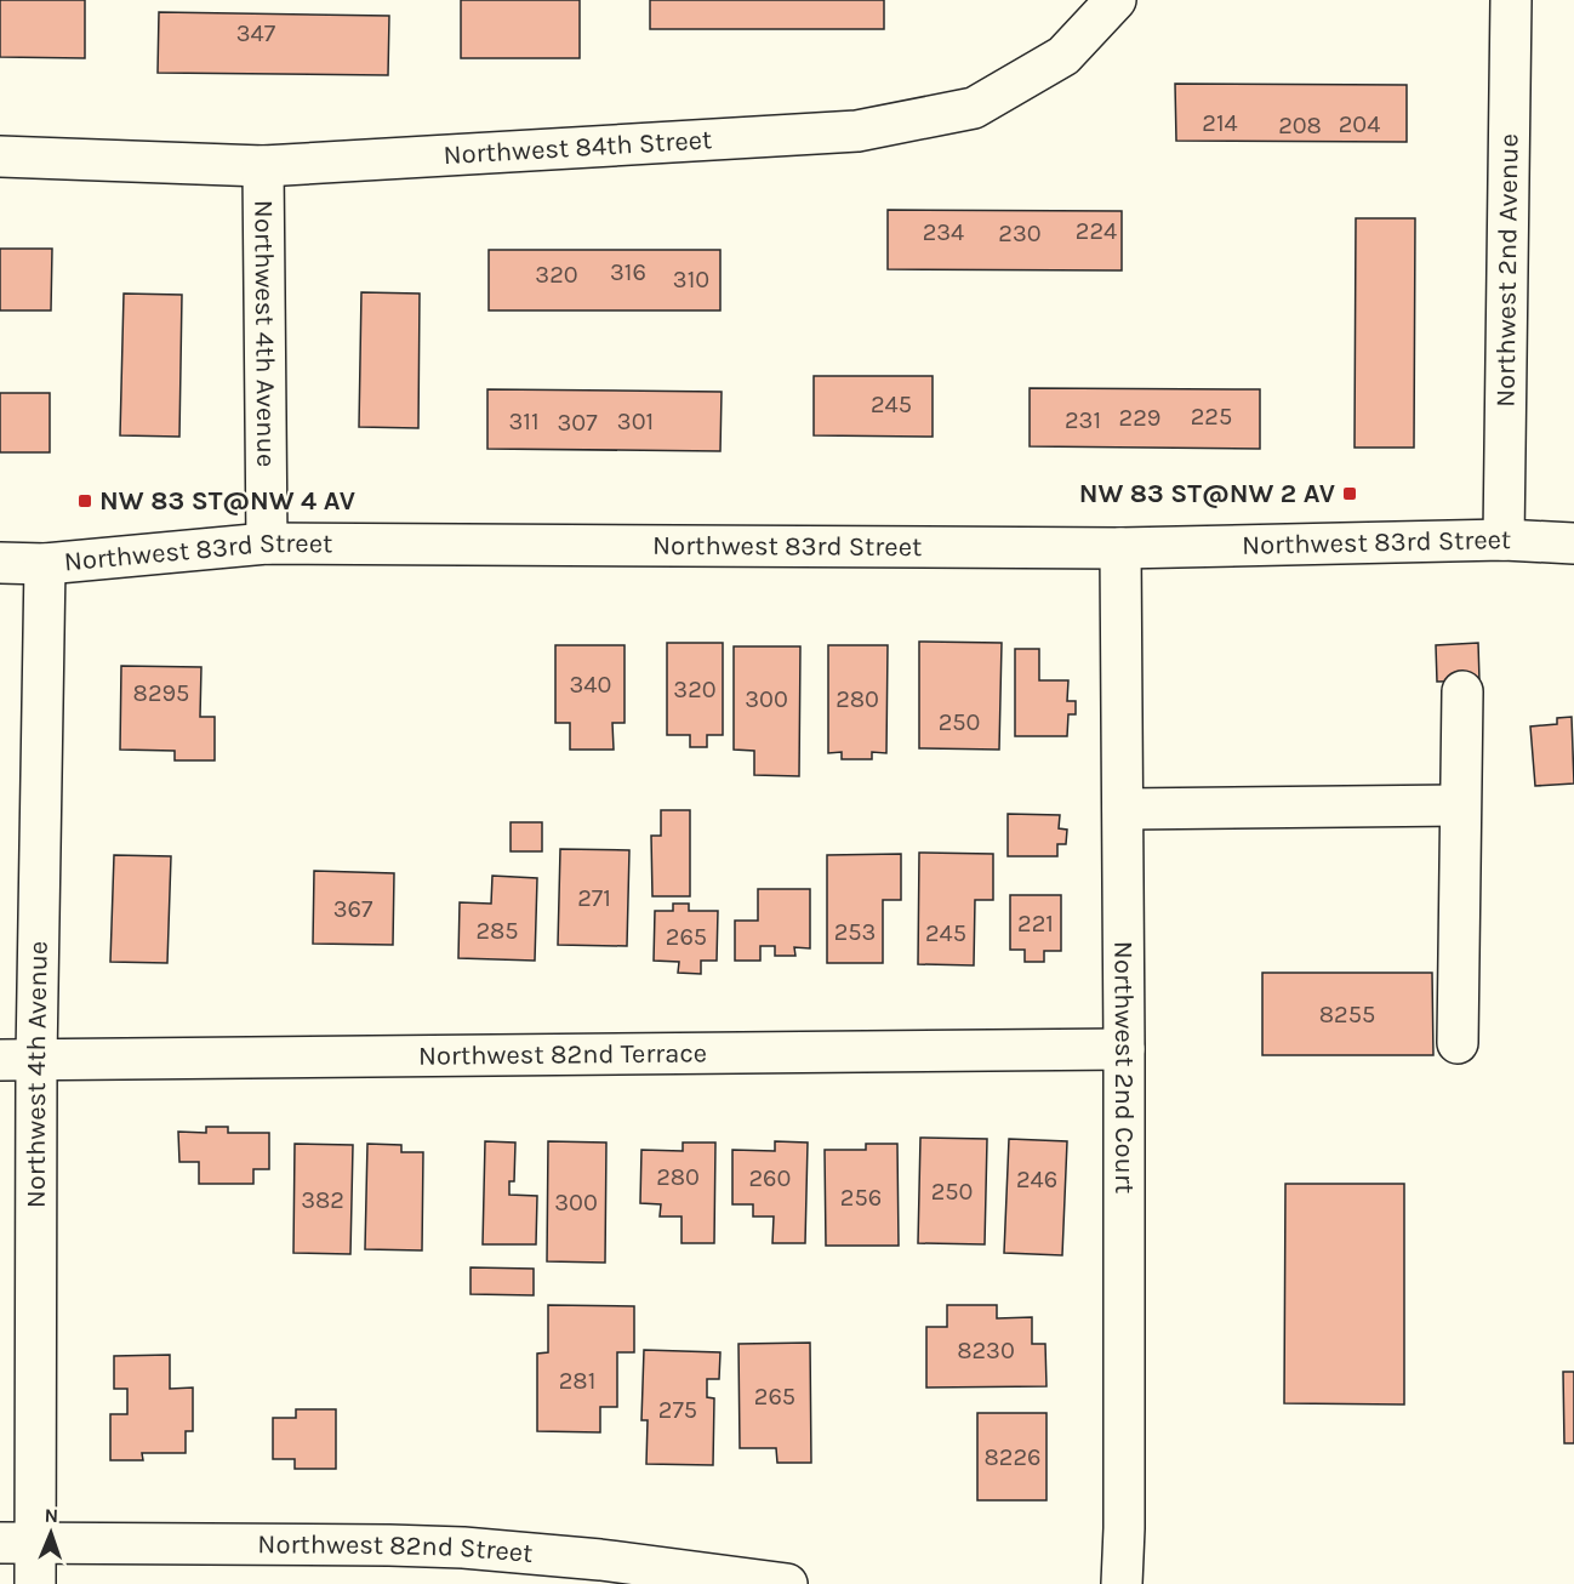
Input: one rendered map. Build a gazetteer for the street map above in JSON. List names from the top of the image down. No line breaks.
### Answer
{"streets":{"street":["Northwest 84th Street","Northwest 2nd Avenue","Northwest 4th Avenue","Northwest 83rd Street","Northwest 82nd Terrace","Northwest 2nd Court","Northwest 82nd Street"]},"crossings":[["Northwest 84th Street","Northwest 4th Avenue"],["Northwest 2nd Avenue","Northwest 83rd Street"],["Northwest 4th Avenue","Northwest 83rd Street"],["Northwest 4th Avenue","Northwest 82nd Terrace"],["Northwest 4th Avenue","Northwest 82nd Street"],["Northwest 83rd Street","Northwest 2nd Court"],["Northwest 82nd Terrace","Northwest 2nd Court"]],"places":{"transit":["NW 83 ST@NW 2 AV","NW 83 ST@NW 4 AV"]},"house_numbers":["347","214","204","208","224","234","230","316","320","310","245","225","229","231","311","301","307","340","320","8295","300","280","250","271","367","221","285","253","245","265","8255","280","260","246","250","256","382","300","8230","281","265","275","8226"],"north":"top"}
